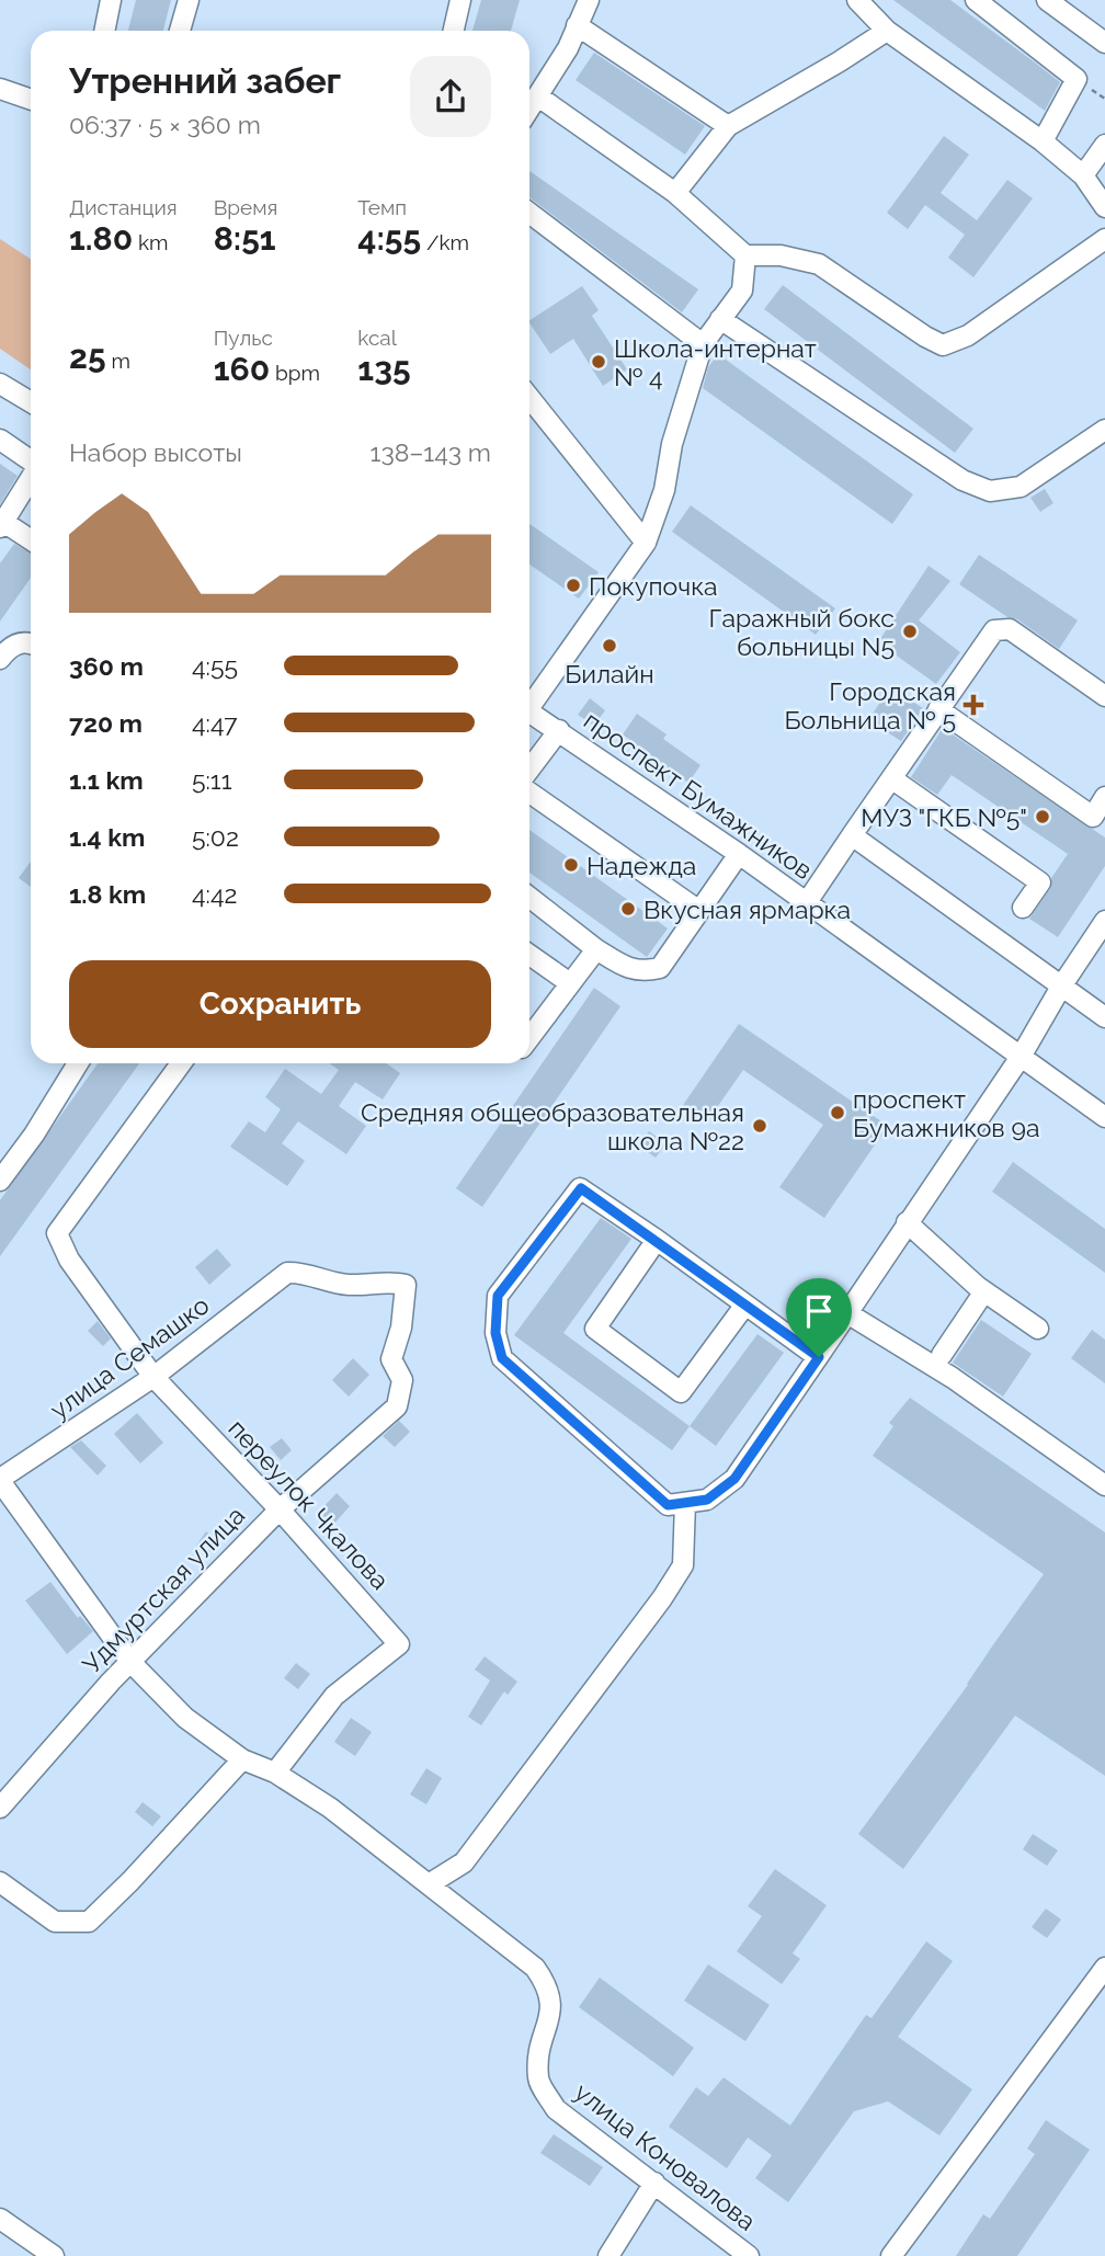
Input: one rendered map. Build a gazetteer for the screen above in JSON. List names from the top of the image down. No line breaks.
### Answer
{"streets":{"street":["проспект Бумажников","улица Семашко","переулок Чкалова","Удмуртская улица","улица Коновалова"]},"crossings":[["улица Семашко","переулок Чкалова"],["улица Семашко","Удмуртская улица"],["улица Семашко","улица Коновалова"],["переулок Чкалова","Удмуртская улица"],["переулок Чкалова","улица Коновалова"],["Удмуртская улица","улица Коновалова"]],"places":{"other":["Школа-интернат № 4","Покупочка","Гаражный бокс больницы N5","Билайн","МУЗ \"ГКБ №5\"","Надежда","Вкусная ярмарка","проспект Бумажников 9а","Средняя общеобразовательная школа №22"],"health":["Городская Больница № 5"]},"page":{"heading":["Утренний забег","06:37 · 5 × 360 m"],"stats":[["Дистанция","1.80 km"],["Время","8:51"],["Темп","4:55 /km"],["25 m"],["Пульс","160 bpm"],["kcal","135"]],"chart":["Набор высоты","138–143 m"],"list":[{"name":"360 m","note":"4:55"},{"name":"720 m","note":"4:47"},{"name":"1.1 km","note":"5:11"},{"name":"1.4 km","note":"5:02"},{"name":"1.8 km","note":"4:42"}],"buttons":"Сохранить"}}
